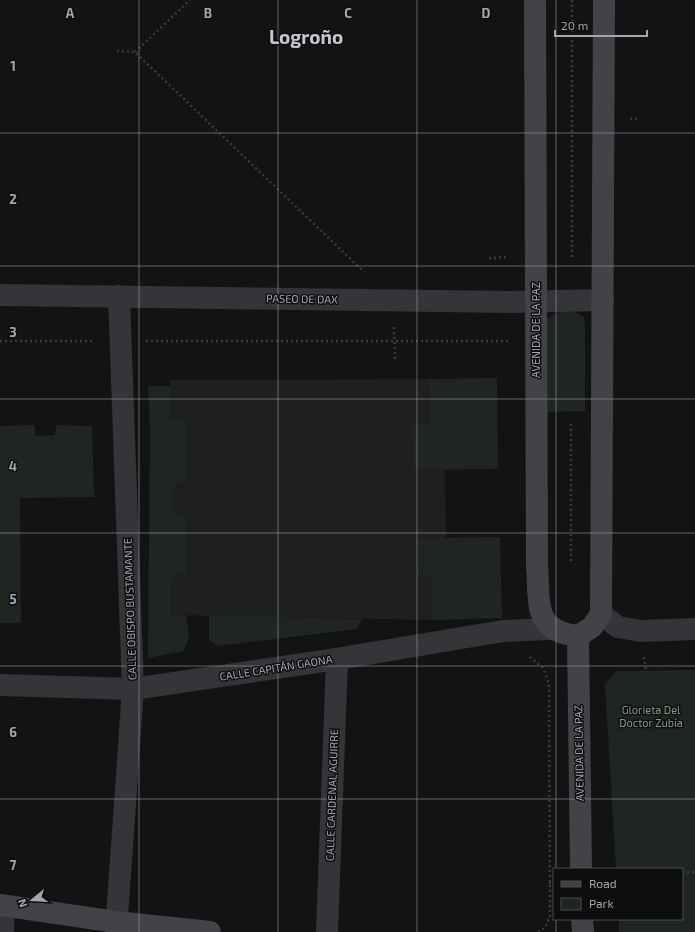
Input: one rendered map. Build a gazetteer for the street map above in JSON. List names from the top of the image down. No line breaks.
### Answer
{"streets":{"main road":["AVENIDA DE LA PAZ"],"street":["PASEO DE DAX","CALLE OBISPO BUSTAMANTE","CALLE CAPITÁN GAONA","CALLE CARDENAL AGUIRRE"]},"crossings":[["PASEO DE DAX","AVENIDA DE LA PAZ"],["PASEO DE DAX","CALLE OBISPO BUSTAMANTE"],["AVENIDA DE LA PAZ","CALLE CAPITÁN GAONA"],["CALLE OBISPO BUSTAMANTE","CALLE CAPITÁN GAONA"],["CALLE CAPITÁN GAONA","CALLE CARDENAL AGUIRRE"]],"districts":["Logroño"],"parks":["Glorieta Del Doctor Zubía"],"legend":["Road","Park"],"scale_bar":"20 m","north":"left","grid":{"columns":["A","B","C","D"],"rows":["1","2","3","4","5","6","7"]}}
